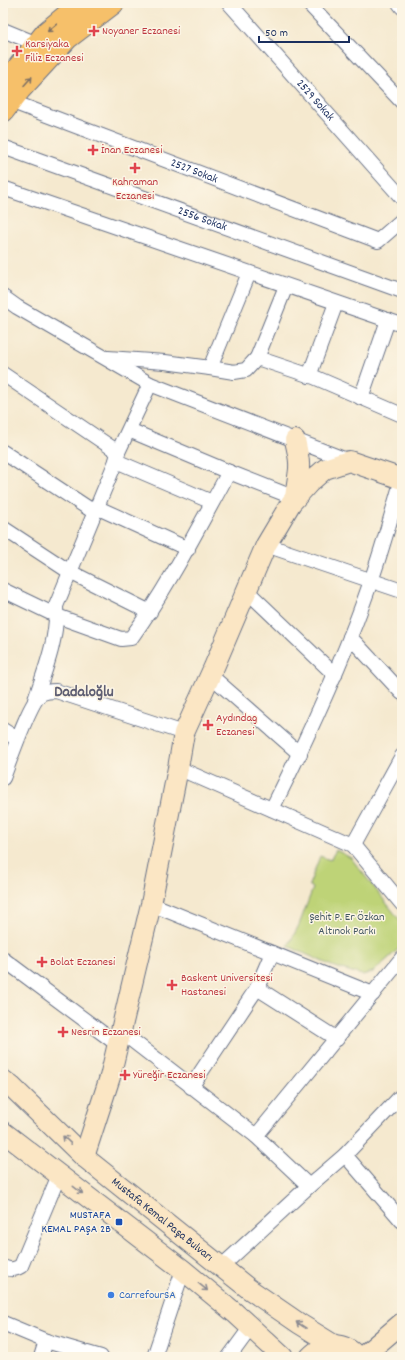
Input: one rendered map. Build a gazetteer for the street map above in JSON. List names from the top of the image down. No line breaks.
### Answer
{"streets":{"main road":["Mustafa Kemal Paşa Bulvarı"],"street":["2529 Sokak","2527 Sokak","2556 Sokak"]},"districts":["Dadaloğlu"],"parks":["Şehit P. Er Özkan Altınok Parkı"],"places":{"health":["Noyaner Eczanesi","Karsiyaka Filiz Eczanesi","İnan Eczanesi","Kahraman Eczanesi","Aydındag Eczanesi","Bolat Eczanesi","Baskent Universitesi Hastanesi","Nesrin Eczanesi","Yüreğir Eczanesi"],"transit":["MUSTAFA KEMAL PAŞA 2B"],"other":["CarrefourSA"]},"scale_bar":"50 m"}
